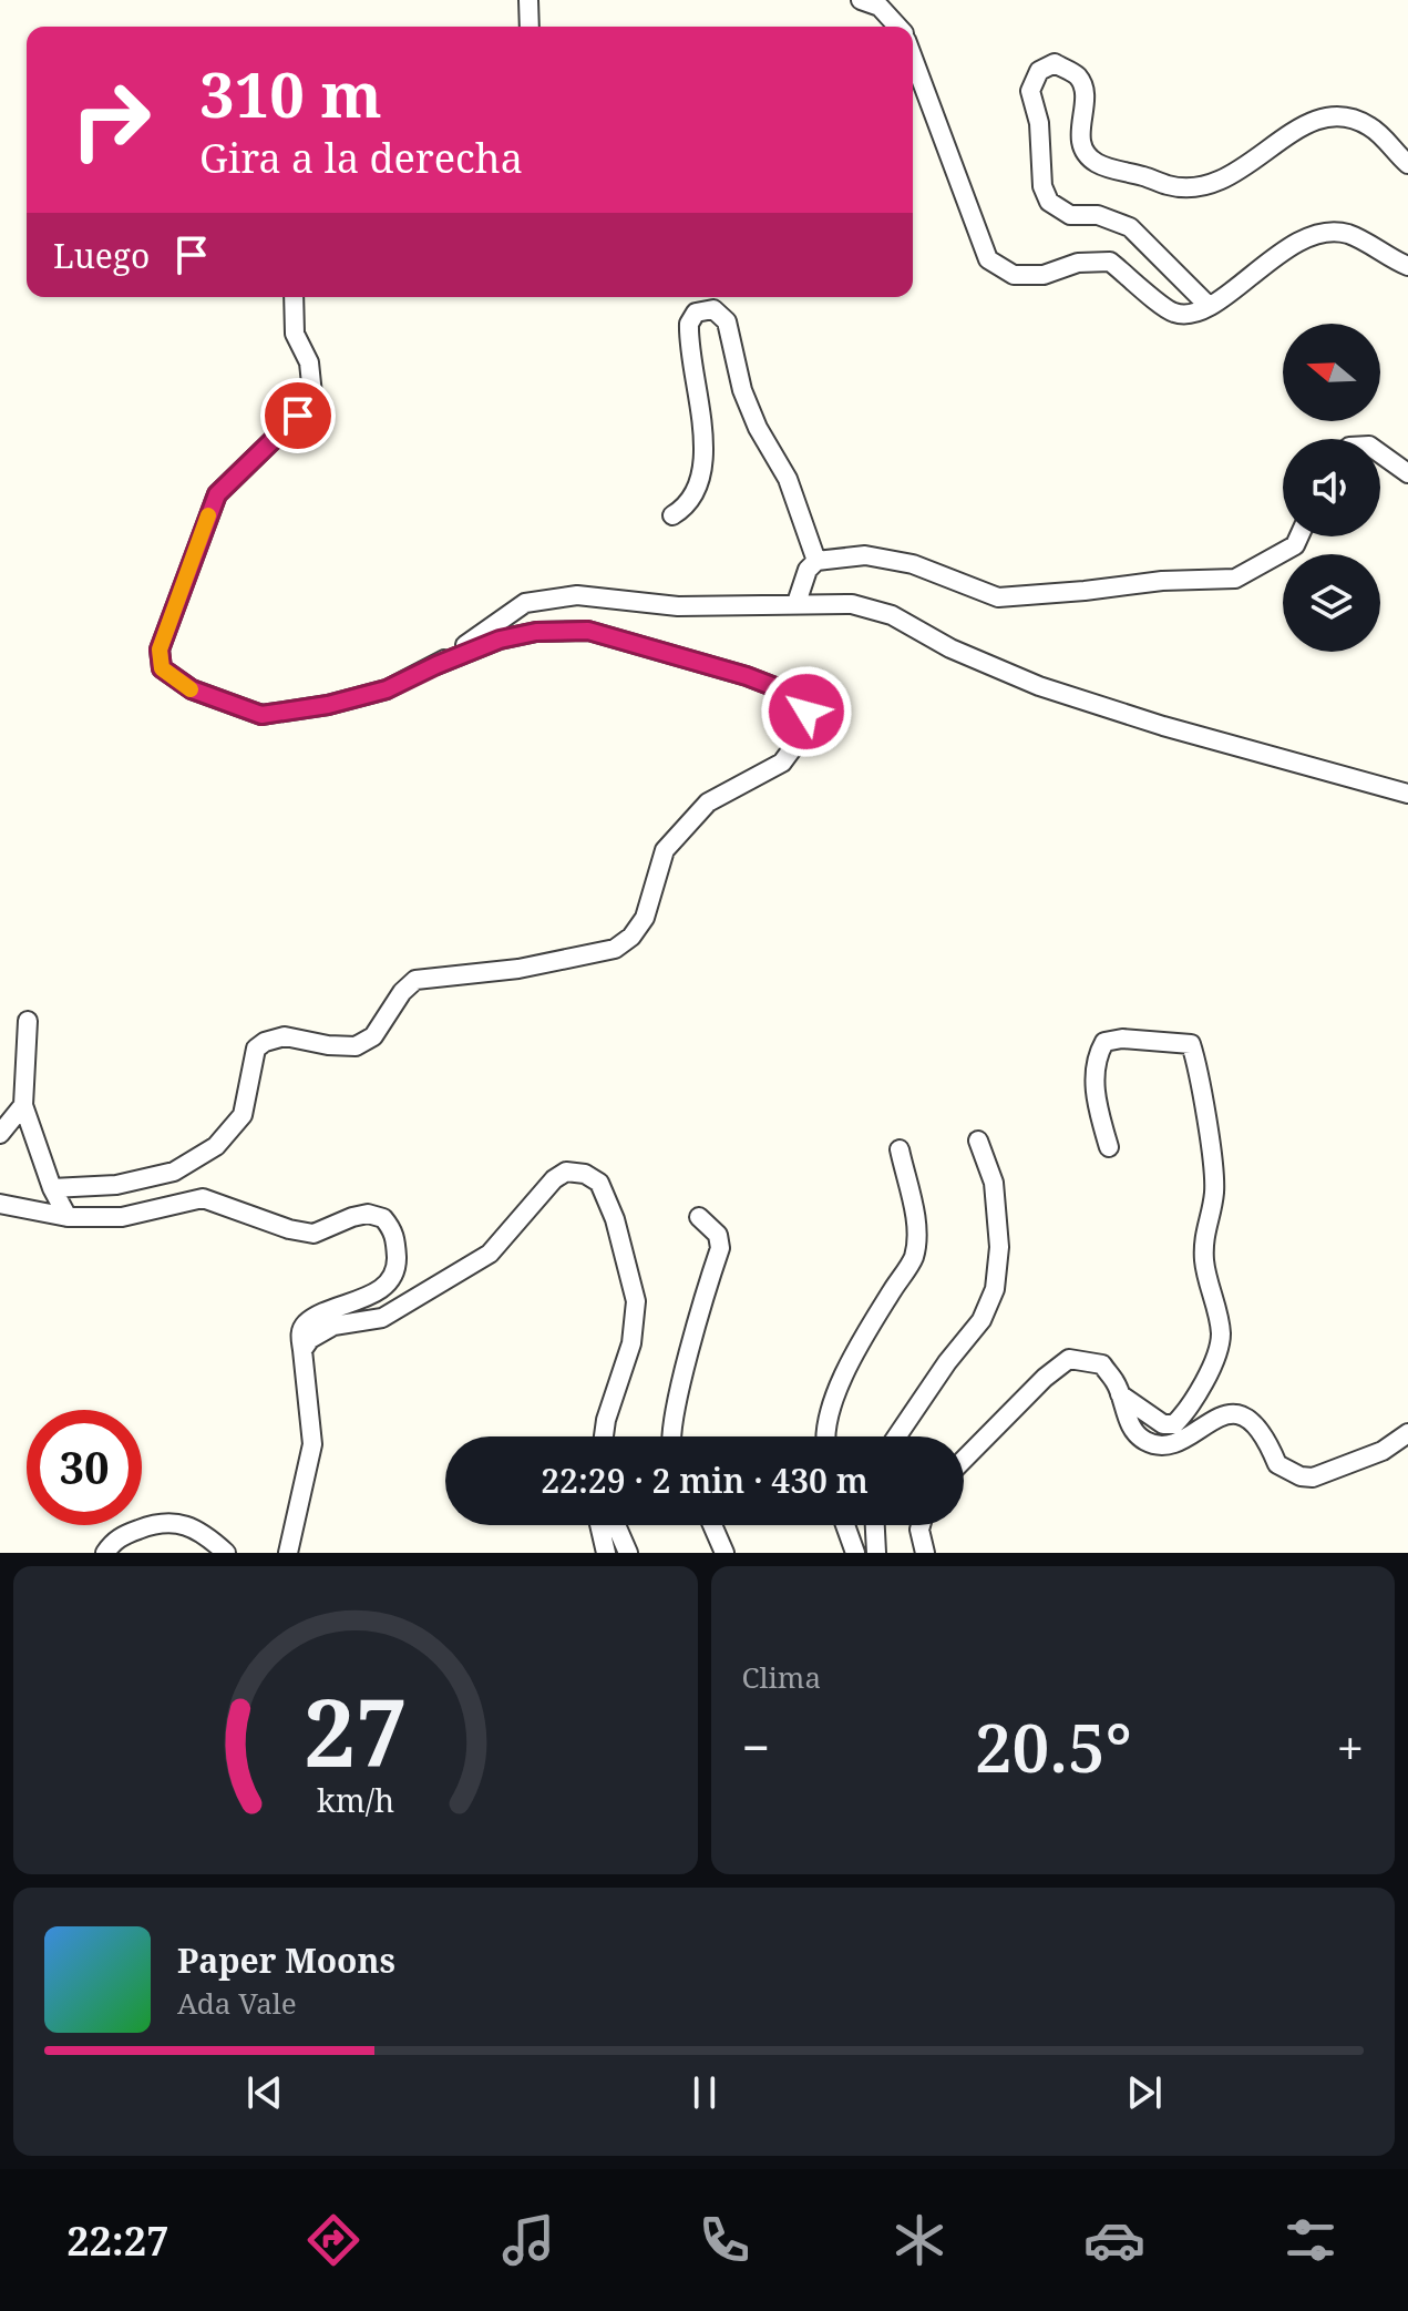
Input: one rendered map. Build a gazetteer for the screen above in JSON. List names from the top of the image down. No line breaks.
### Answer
{"north":"left","page":{"turn":["310 m","Gira a la derecha"],"then":"Luego","limit":"30","trip":"22:29 · 2 min · 430 m","tile":"Clima","heat":["−","20.5°","+"],"song":["Paper Moons","Ada Vale"],"tabs":"22:27","gauge":["27","km/h"]}}
